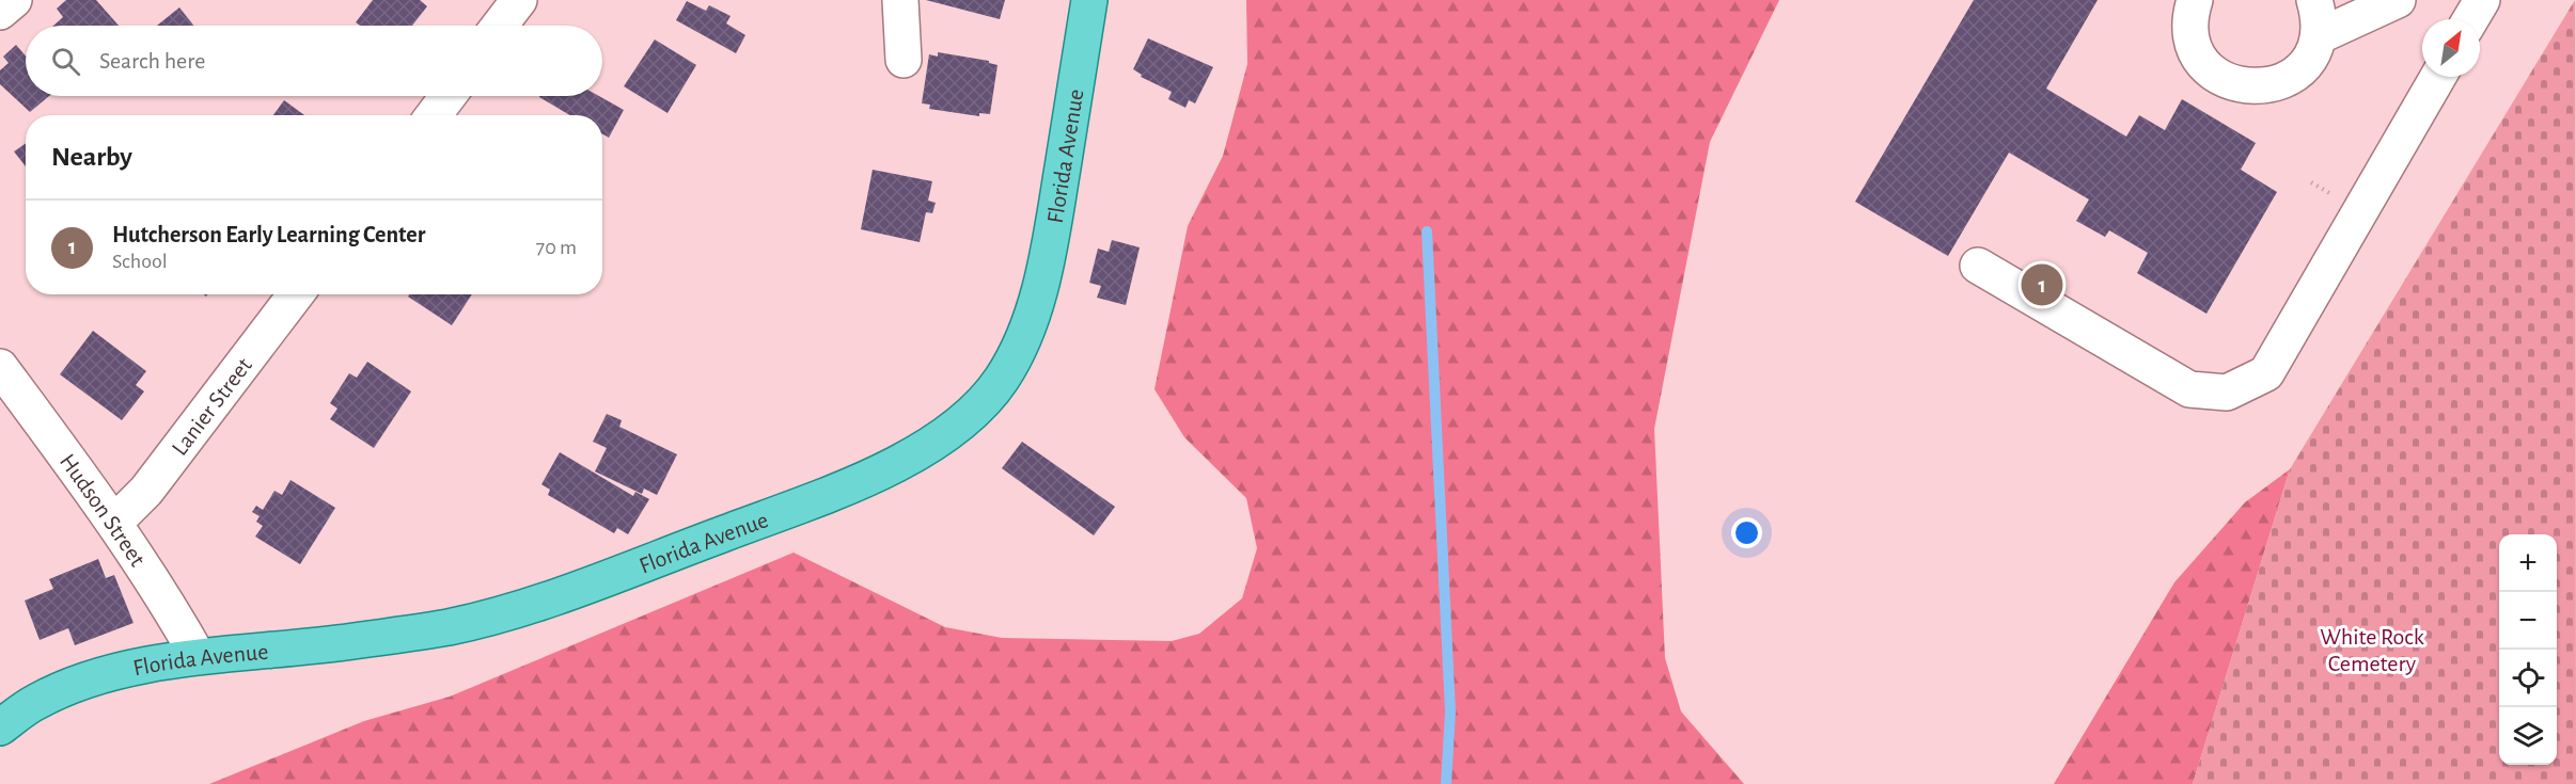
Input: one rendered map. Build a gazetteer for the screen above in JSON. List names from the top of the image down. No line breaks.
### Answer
{"streets":{"main road":["Florida Avenue"],"street":["Lanier Street","Hudson Street"]},"crossings":[["Florida Avenue","Hudson Street"],["Lanier Street","Hudson Street"]],"parks":["White Rock Cemetery"],"north":"top right","page":{"search":"Search here","heading":"Nearby","list":[{"mark":"1","name":"Hutcherson Early Learning Center","note":"School","value":"70 m"}],"pins":"1","map_buttons":["+","−"]}}
